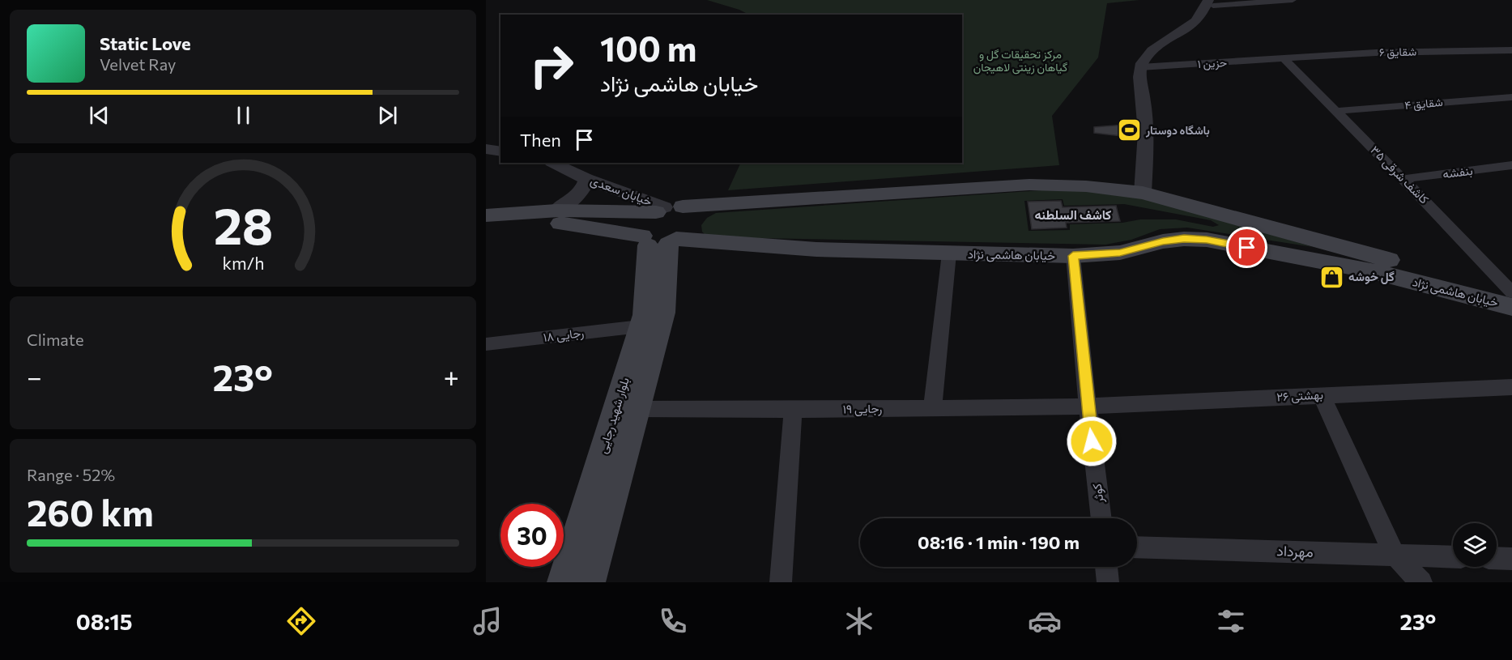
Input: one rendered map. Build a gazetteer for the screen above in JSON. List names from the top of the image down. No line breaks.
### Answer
{"streets":{"main road":["خیابان هاشمی نژاد","بلوار شهید رجایی"],"street":["شقایق ۶","حزین ۱","شقایق ۴","بنفشه","کاشف شرقی ۳۵","خیابان سعدی","رجایی ۱۸","بهشتی ۲۶","رجایی ۱۹","کوثر","مهرداد"]},"crossings":[["شقایق ۶","حزین ۱"],["شقایق ۶","کاشف شرقی ۳۵"],["حزین ۱","کاشف شرقی ۳۵"],["شقایق ۴","کاشف شرقی ۳۵"],["بنفشه","کاشف شرقی ۳۵"],["خیابان هاشمی نژاد","بلوار شهید رجایی"],["خیابان هاشمی نژاد","کوثر"],["رجایی ۱۸","بلوار شهید رجایی"],["بهشتی ۲۶","رجایی ۱۹"],["بهشتی ۲۶","کوثر"],["رجایی ۱۹","بلوار شهید رجایی"],["رجایی ۱۹","کوثر"]],"districts":["کاشف السلطنه"],"parks":["مرکز تحقیقات گل و گیاهان زینتی لاهیجان"],"places":{"sports":["باشگاه دوستار"],"shop":["گل خوشه"]},"page":{"turn":["100 m","خیابان هاشمی نژاد"],"song":["Static Love","Velvet Ray"],"then":"Then","tile":["Climate",["Range · 52%","260 km"]],"heat":["−","23°","+"],"limit":"30","trip":"08:16 · 1 min · 190 m","tabs":["08:15","23°"],"gauge":["28","km/h"]}}
